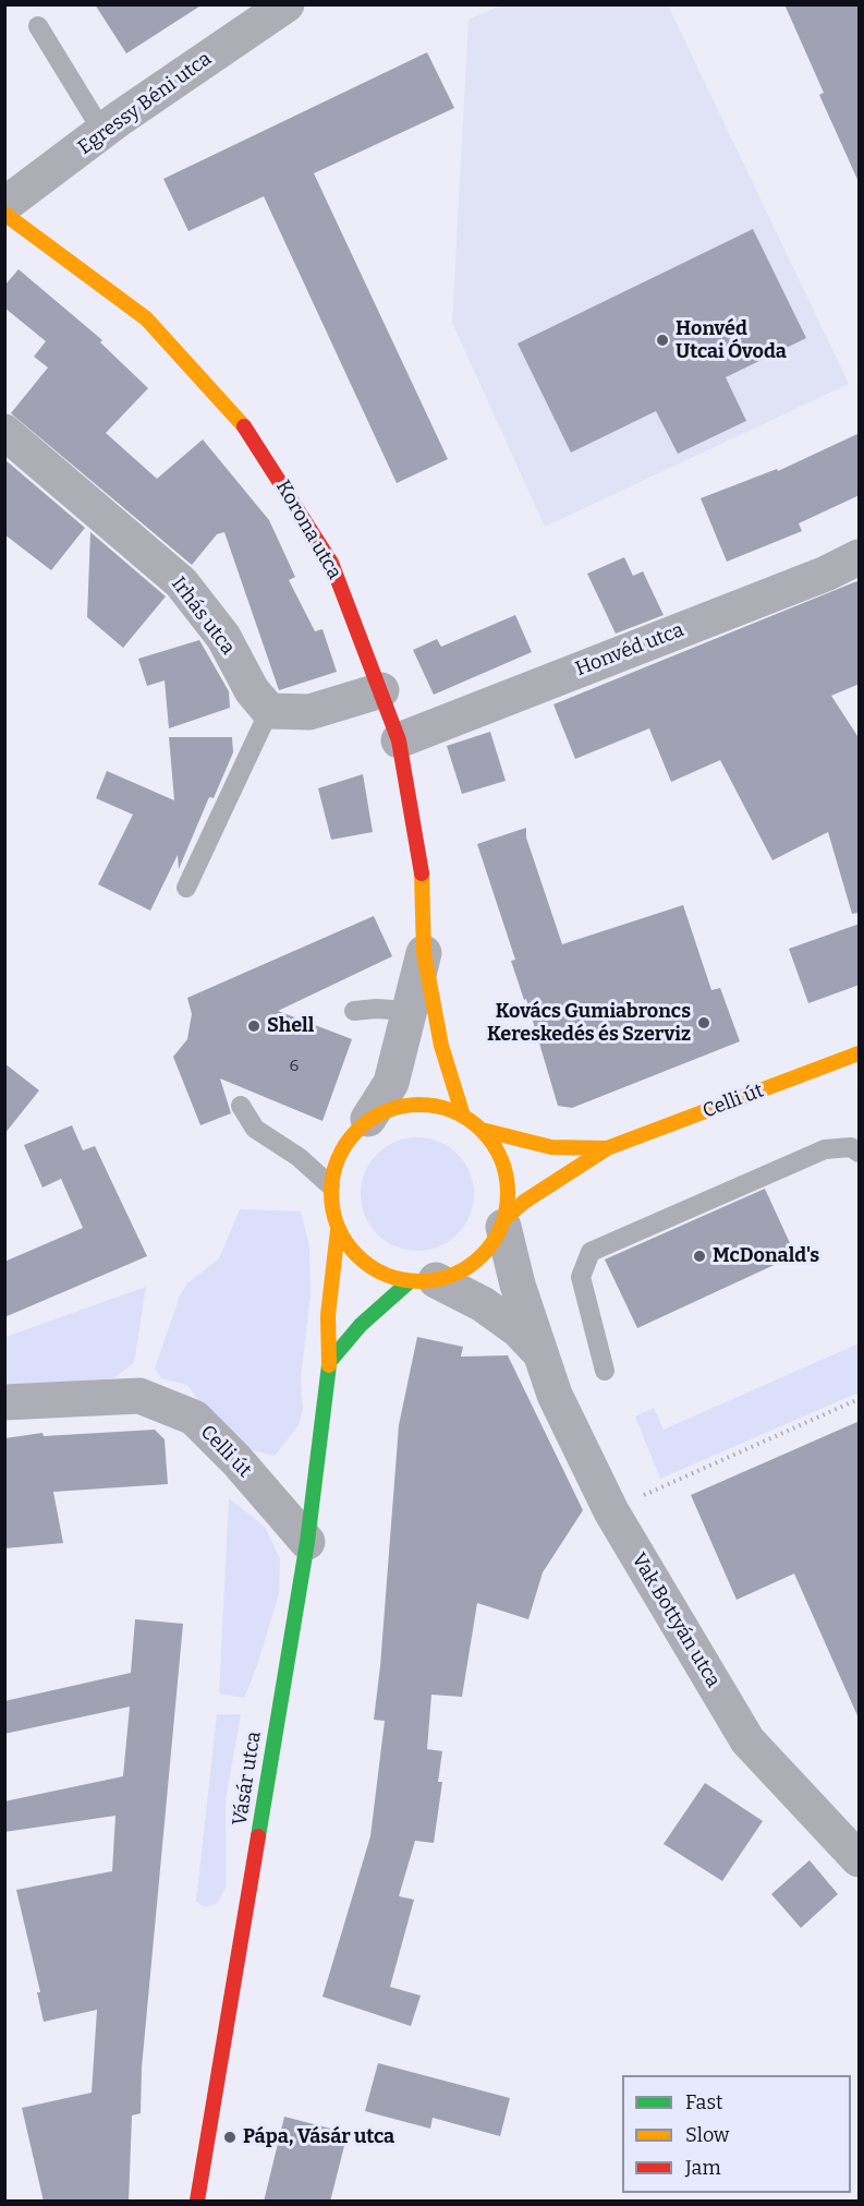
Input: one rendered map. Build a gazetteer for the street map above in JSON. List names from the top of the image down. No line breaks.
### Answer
{"streets":{"street":["Egressy Béni utca","Korona utca","Irhás utca","Honvéd utca","Celli út","Vak Bottyán utca","Vásár utca"]},"crossings":[["Korona utca","Honvéd utca"],["Korona utca","Celli út"],["Korona utca","Vak Bottyán utca"],["Korona utca","Vásár utca"],["Celli út","Vak Bottyán utca"],["Celli út","Vásár utca"],["Vak Bottyán utca","Vásár utca"]],"places":["Honvéd Utcai Óvoda","Kovács Gumiabroncs Kereskedés és Szerviz","Shell","McDonald's","Pápa, Vásár utca"],"house_numbers":["6"],"legend":["Fast","Slow","Jam"]}
